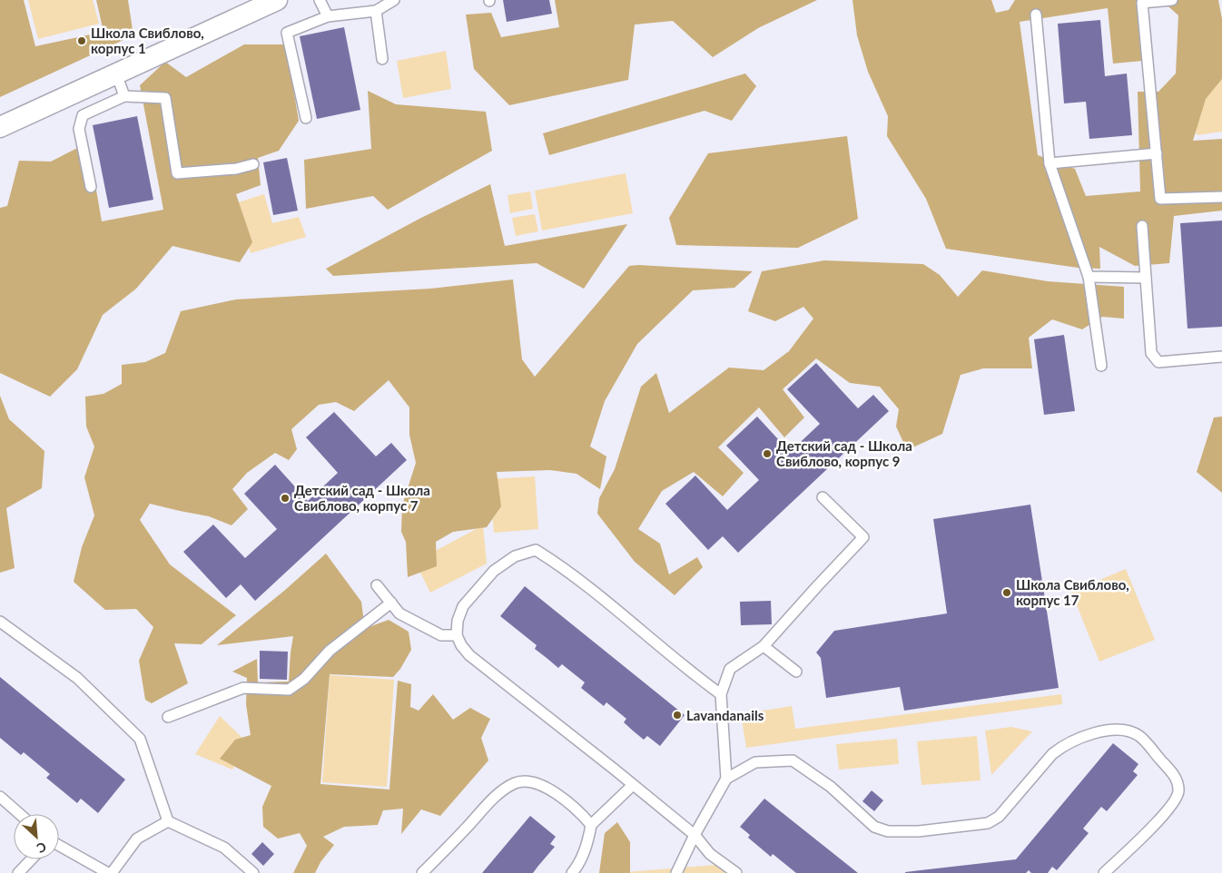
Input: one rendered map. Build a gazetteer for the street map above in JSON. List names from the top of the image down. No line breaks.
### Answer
{"places":["Школа Свиблово, корпус 1","Детский сад - Школа Свиблово, корпус 9","Детский сад - Школа Свиблово, корпус 7","Школа Свиблово, корпус 17","Lavandanails"],"north":"bottom right"}
